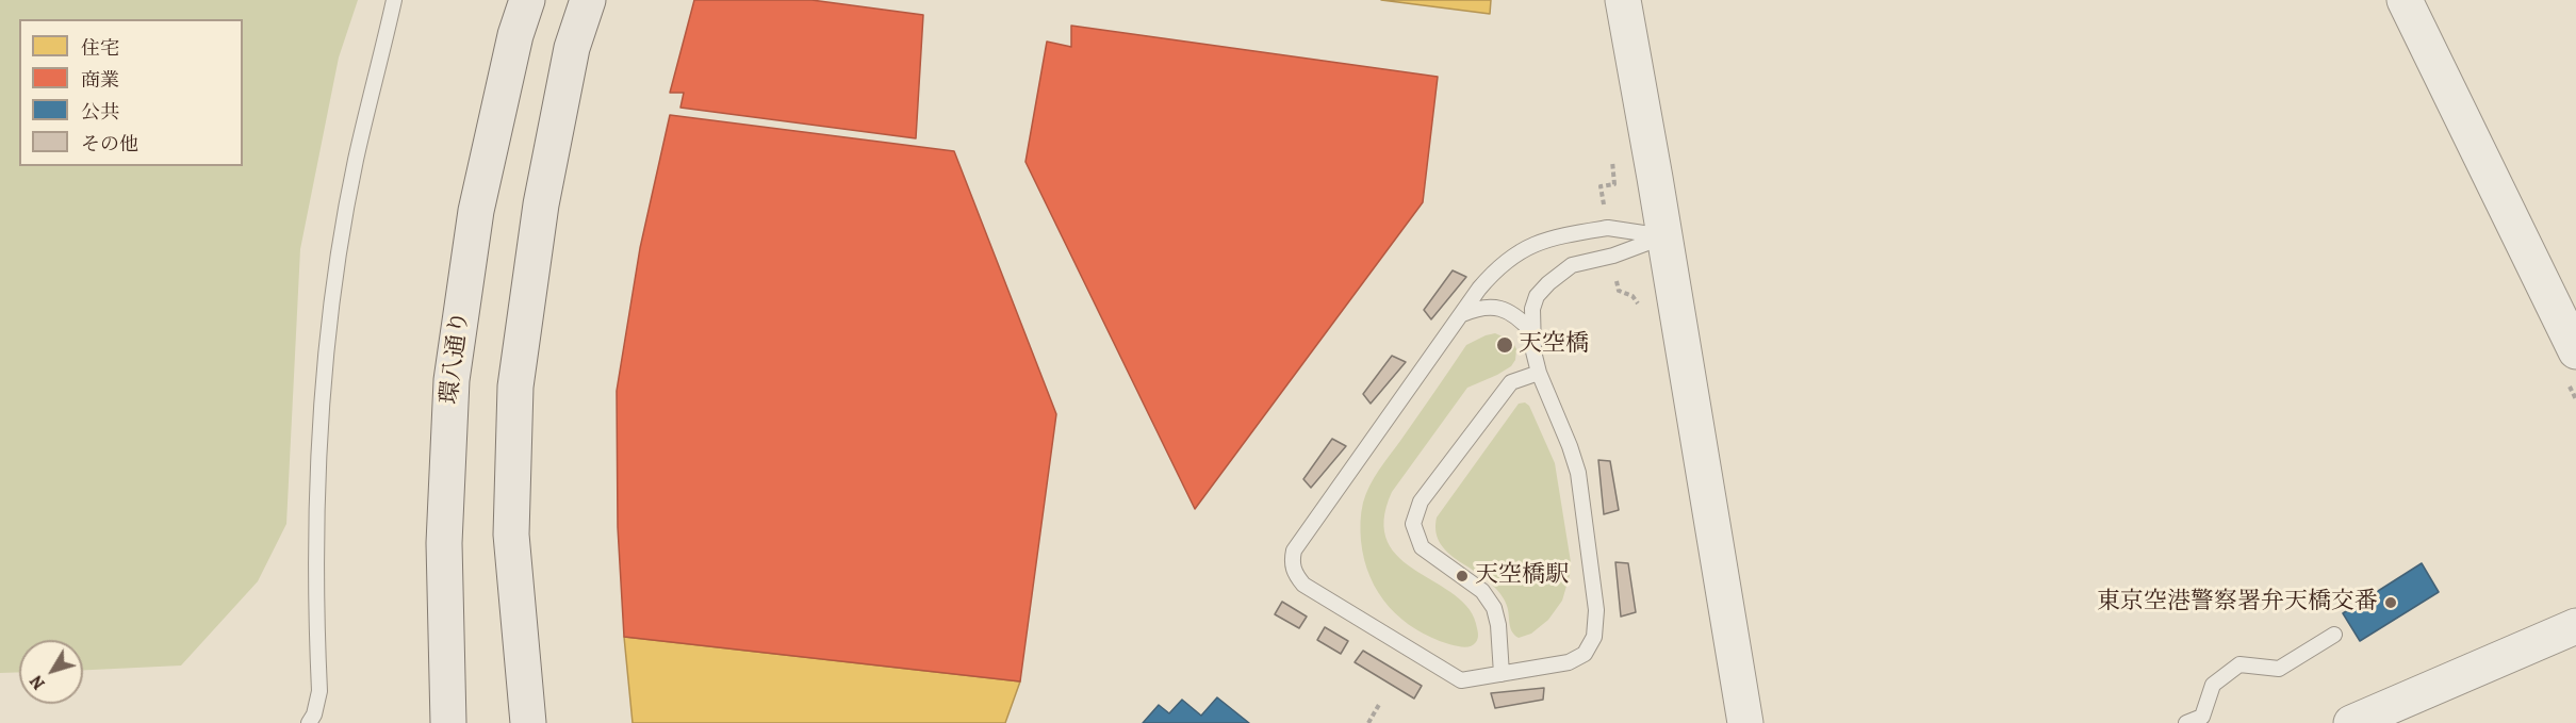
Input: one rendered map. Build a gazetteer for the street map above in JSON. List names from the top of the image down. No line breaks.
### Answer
{"streets":{"main road":["環八通り"]},"places":["天空橋","天空橋駅","東京空港警察署弁天橋交番"],"legend":["住宅","商業","公共","その他"],"north":"bottom left"}
